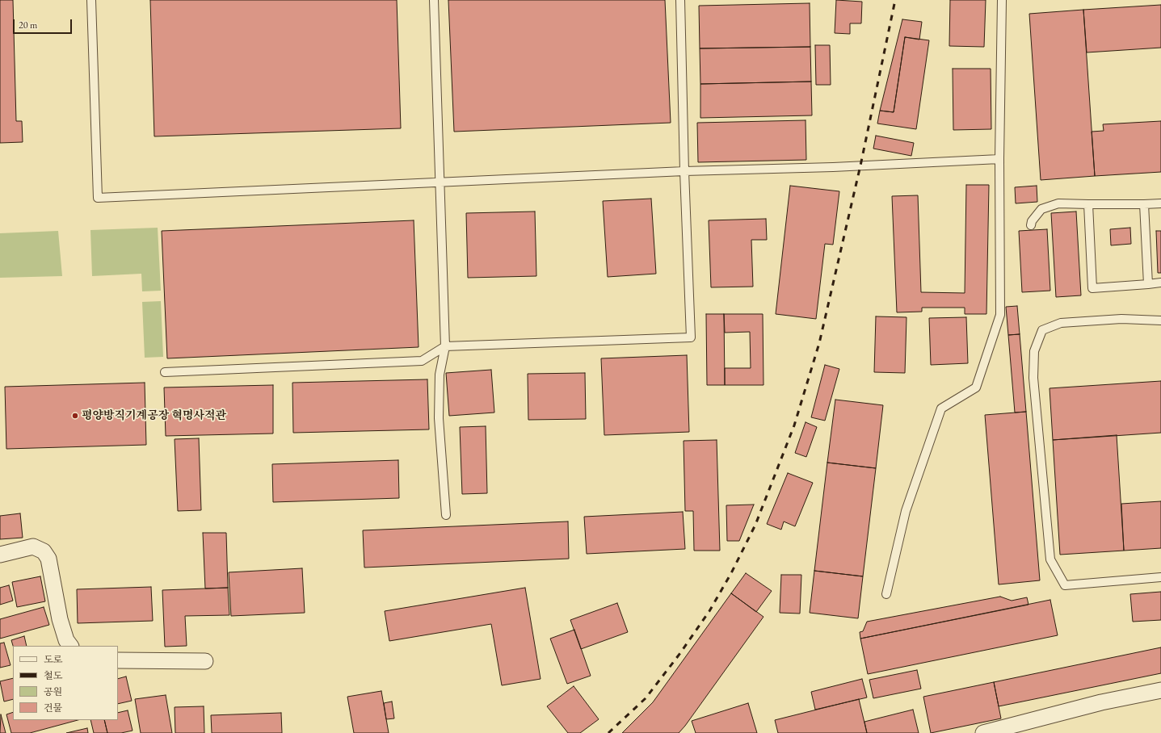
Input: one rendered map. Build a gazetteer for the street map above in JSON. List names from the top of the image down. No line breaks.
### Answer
{"places":["평양방직기계공장 혁명사적관"],"legend":["도로","철도","공원","건물"],"scale_bar":"20 m"}
